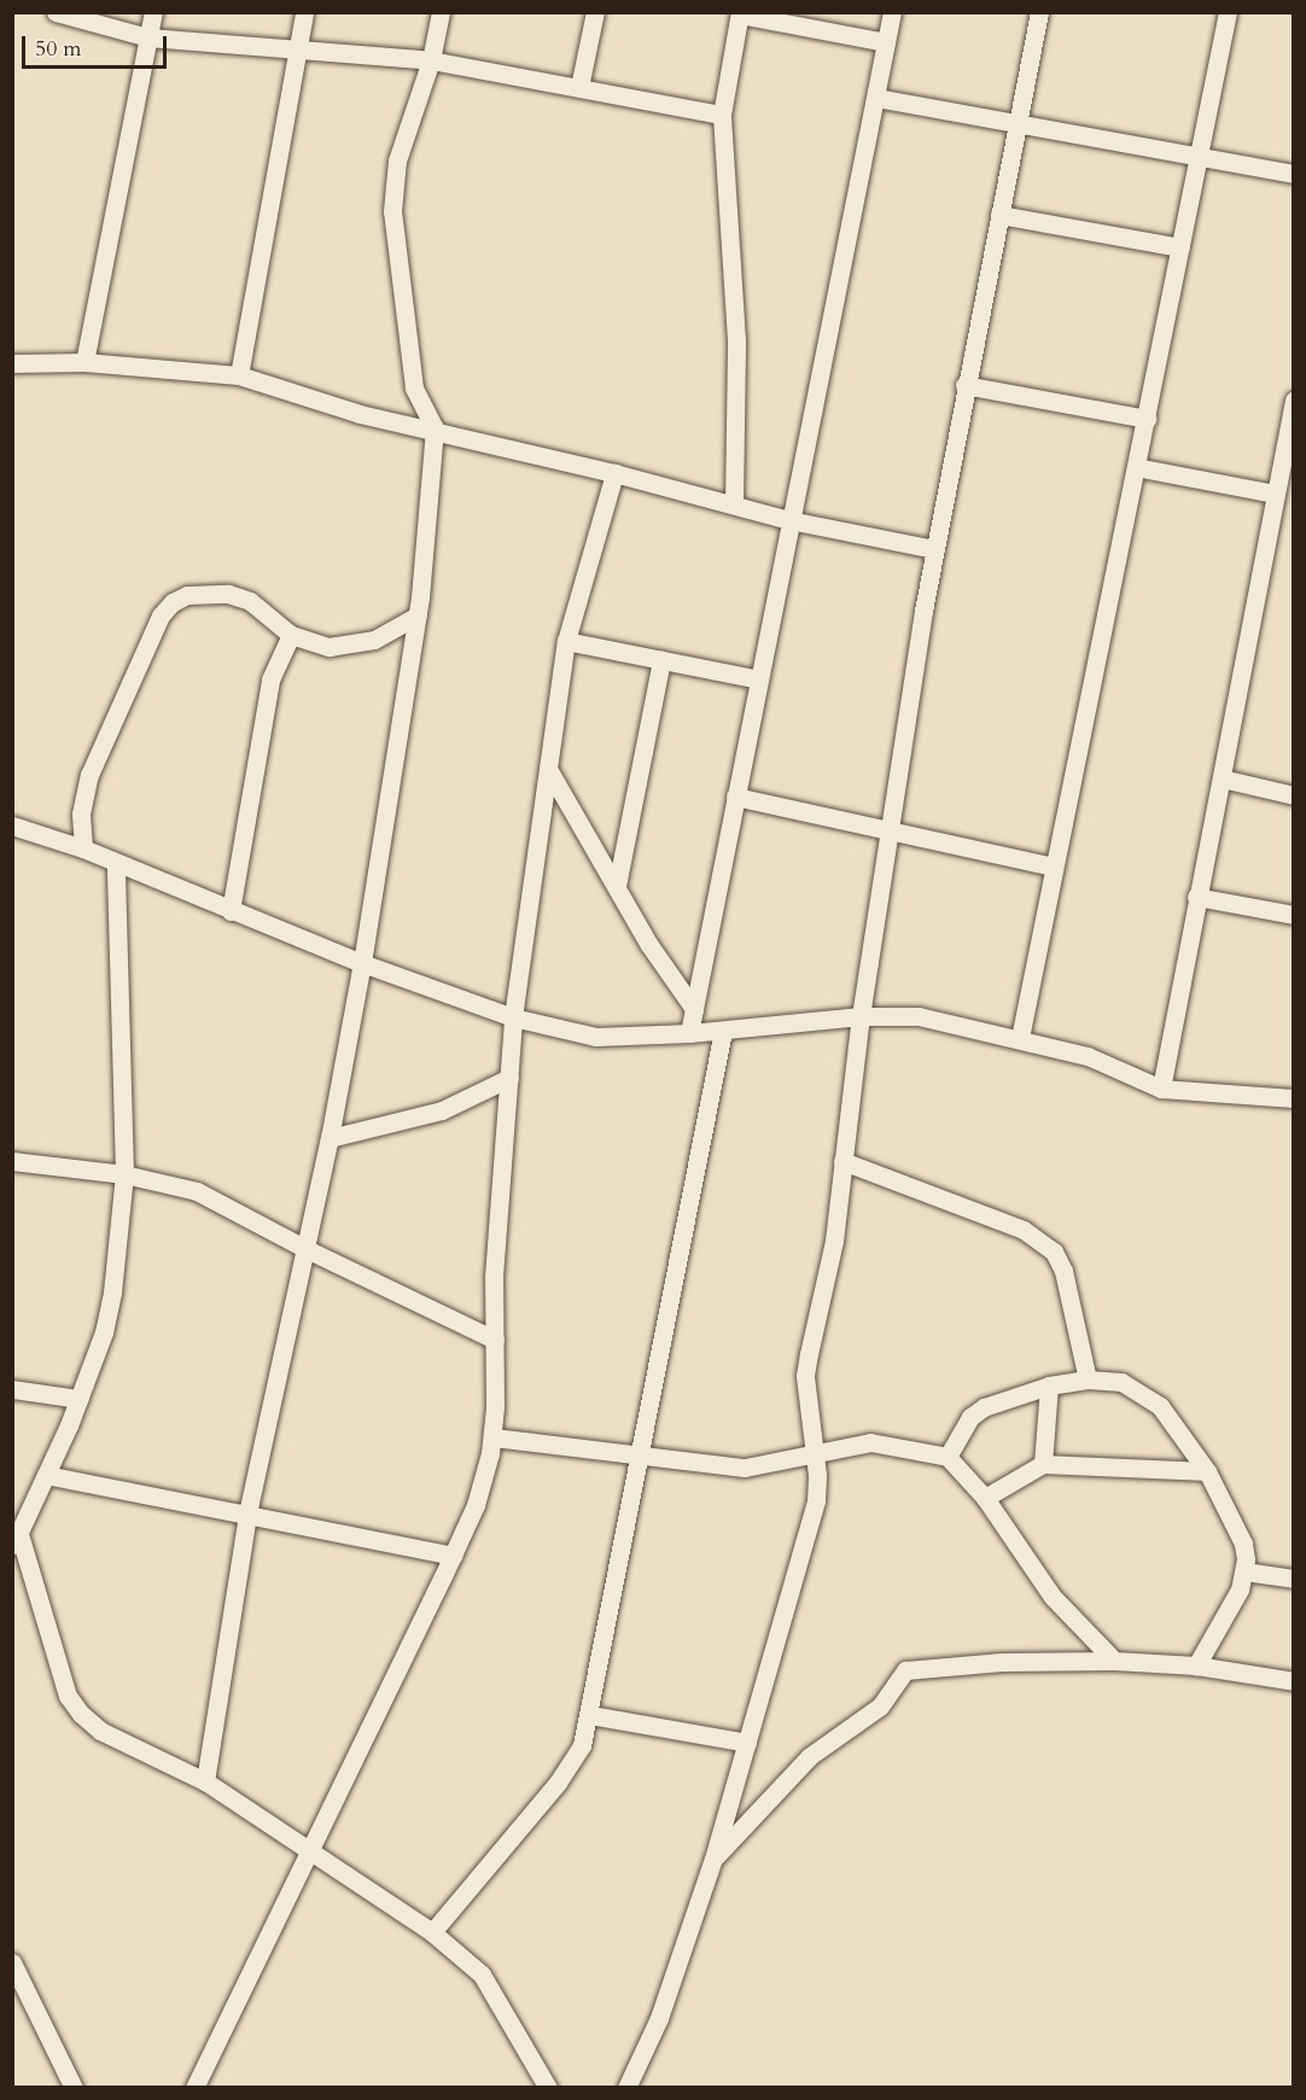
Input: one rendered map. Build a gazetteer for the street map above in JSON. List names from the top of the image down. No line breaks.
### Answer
{"scale_bar":"50 m"}
